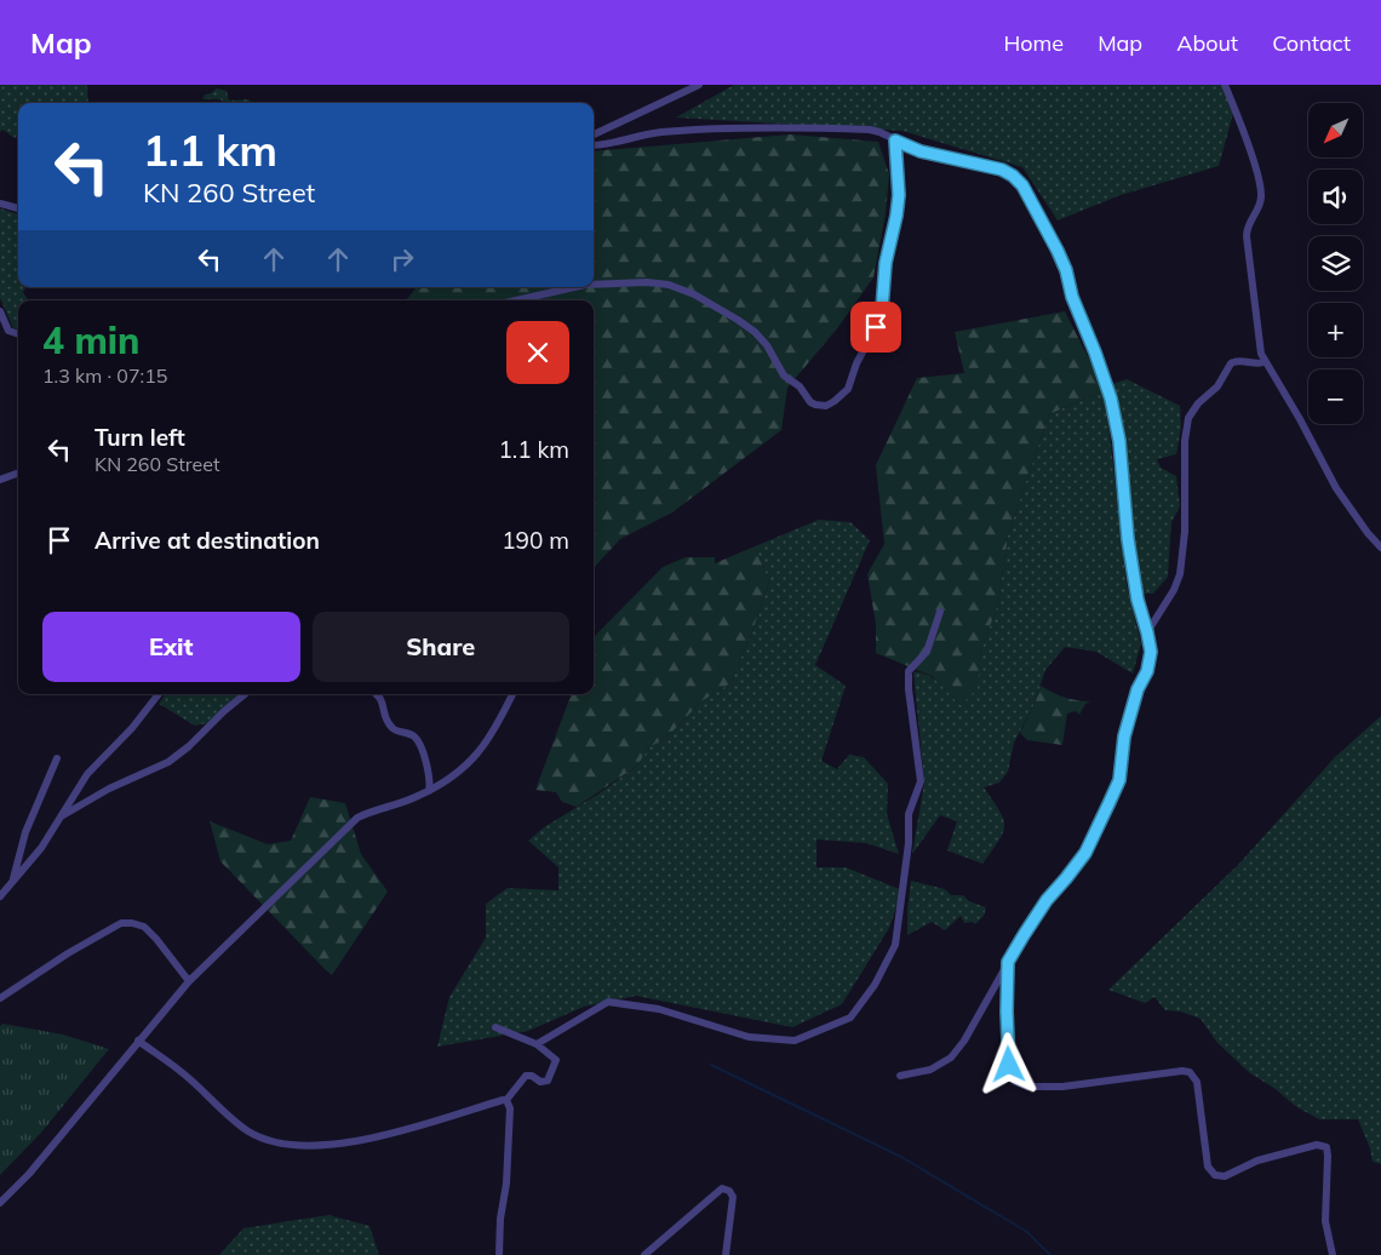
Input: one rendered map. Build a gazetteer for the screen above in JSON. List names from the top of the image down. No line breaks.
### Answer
{"north":"bottom left","page":{"header":"Map","nav":["Home","Map","About","Contact"],"map_buttons":["+","−"],"turn":["1.1 km","KN 260 Street"],"heading":["4 min","1.3 km · 07:15"],"list":[{"name":"Turn left","note":"KN 260 Street","value":"1.1 km"},{"name":"Arrive at destination","value":"190 m"}],"buttons":["Exit","Share"]}}
